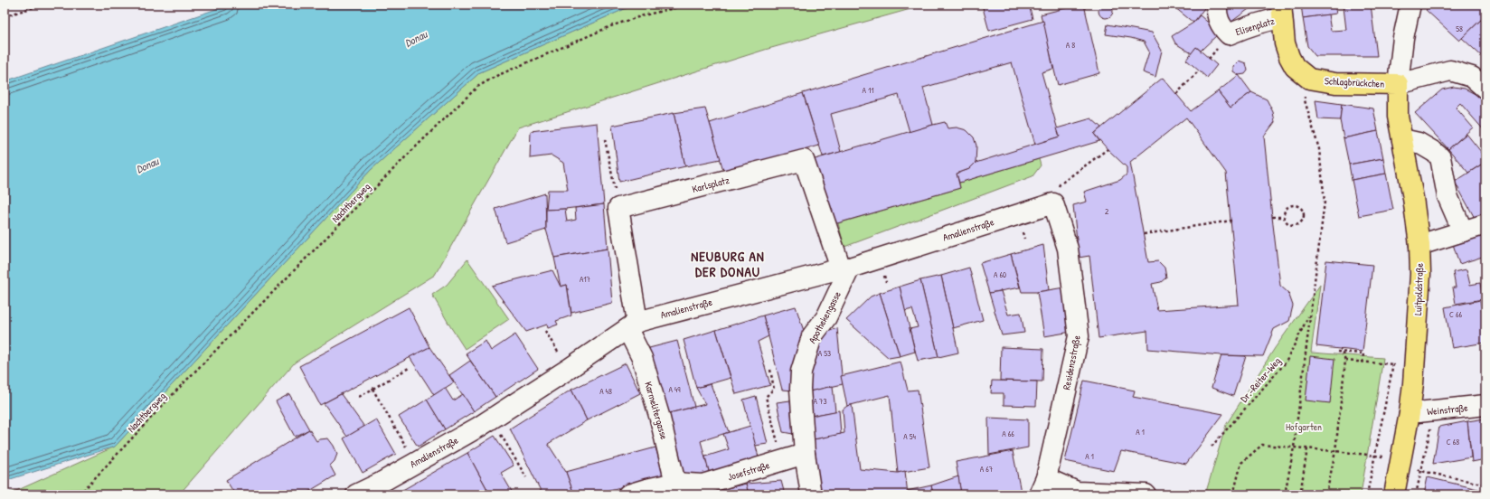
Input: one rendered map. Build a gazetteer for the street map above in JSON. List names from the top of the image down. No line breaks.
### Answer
{"streets":{"main road":["Elisenplatz","Schlagbrückchen","Luitpoldstraße"],"street":["Karlsplatz","Amalienstraße","Apothekengasse","Residenzstraße","Weinstraße","Karmelitergasse","Josefstraße"],"path":["Nachtbergweg","Dr.-Reiter-Weg"]},"crossings":[["Elisenplatz","Schlagbrückchen"],["Schlagbrückchen","Luitpoldstraße"],["Karlsplatz","Amalienstraße"],["Karlsplatz","Apothekengasse"],["Amalienstraße","Apothekengasse"],["Amalienstraße","Residenzstraße"],["Amalienstraße","Karmelitergasse"],["Luitpoldstraße","Weinstraße"],["Apothekengasse","Josefstraße"],["Karmelitergasse","Josefstraße"]],"districts":["NEUBURG AN DER DONAU"],"water":["Donau"],"parks":["Hofgarten"],"house_numbers":["58","A 8","A 11","2","A 60","A17","C 66","A 53","A 49","A 48","A 73","A 1","A 66","A 54","C 68","A 1","A 67"]}
